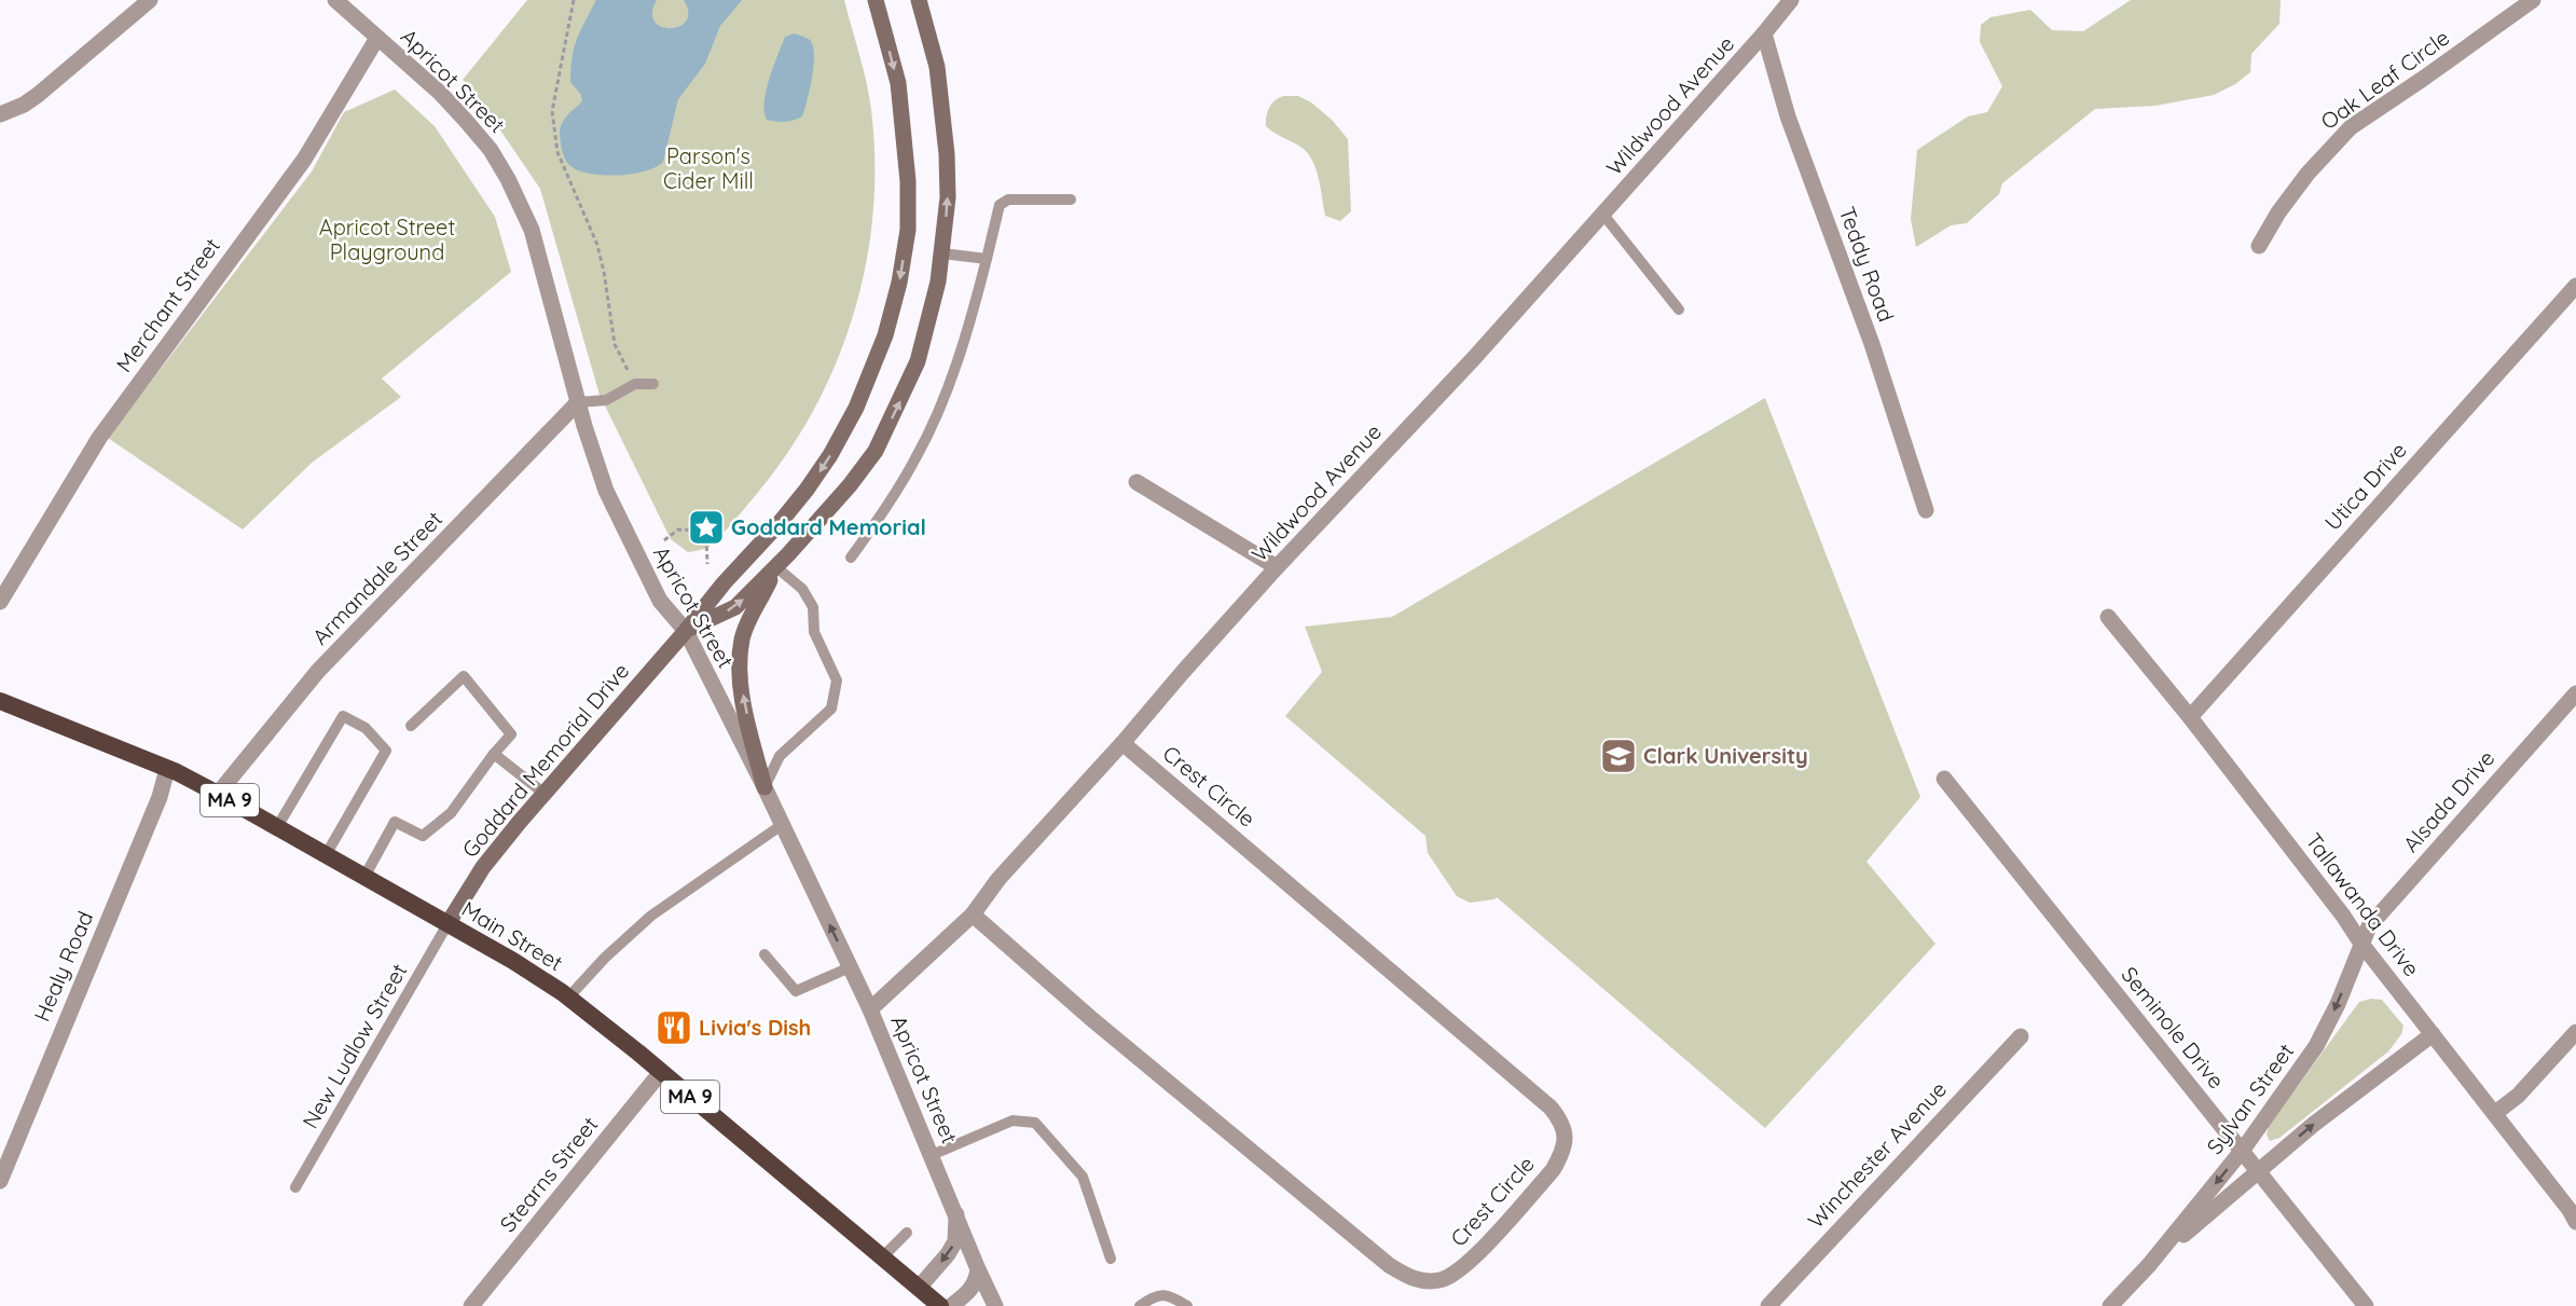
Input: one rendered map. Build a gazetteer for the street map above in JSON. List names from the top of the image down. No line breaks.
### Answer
{"streets":{"highway":["MA 9","Main Street"],"main road":["Goddard Memorial Drive"],"street":["Oak Leaf Circle","Apricot Street","Wildwood Avenue","Teddy Road","Merchant Street","Utica Drive","Armandale Street","Crest Circle","Alsada Drive","Tallawanda Drive","Healy Road","Seminole Drive","Sylvan Street","Winchester Avenue","Stearns Street"],"lane":["New Ludlow Street"]},"crossings":[["Apricot Street","Wildwood Avenue"],["Apricot Street","Merchant Street"],["Apricot Street","Armandale Street"],["Apricot Street","Goddard Memorial Drive"],["Wildwood Avenue","Teddy Road"],["Wildwood Avenue","Crest Circle"],["Utica Drive","Tallawanda Drive"],["Armandale Street","Main Street"],["Goddard Memorial Drive","Main Street"],["Goddard Memorial Drive","New Ludlow Street"],["Alsada Drive","Tallawanda Drive"],["Alsada Drive","Sylvan Street"],["Tallawanda Drive","Sylvan Street"],["Main Street","Healy Road"],["Main Street","New Ludlow Street"],["Main Street","Stearns Street"],["Seminole Drive","Sylvan Street"]],"parks":["Parson's Cider Mill","Apricot Street Playground"],"places":{"place":["Goddard Memorial"],"school or university":["Clark University"],"restaurant":["Livia's Dish"]}}
